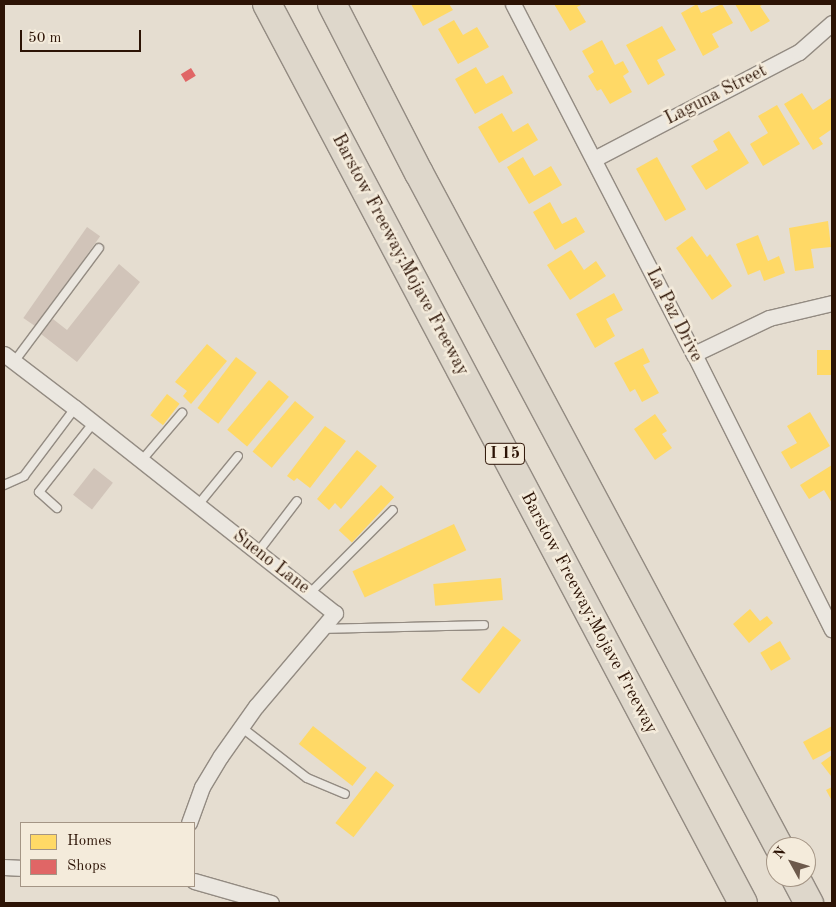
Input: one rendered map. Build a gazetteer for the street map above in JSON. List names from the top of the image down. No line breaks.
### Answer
{"streets":{"highway":["Barstow Freeway;Mojave Freeway","I 15"],"street":["Laguna Street","La Paz Drive","Sueno Lane"]},"crossings":[["Laguna Street","La Paz Drive"]],"legend":["Homes","Shops"],"scale_bar":"50 m","north":"top left"}
